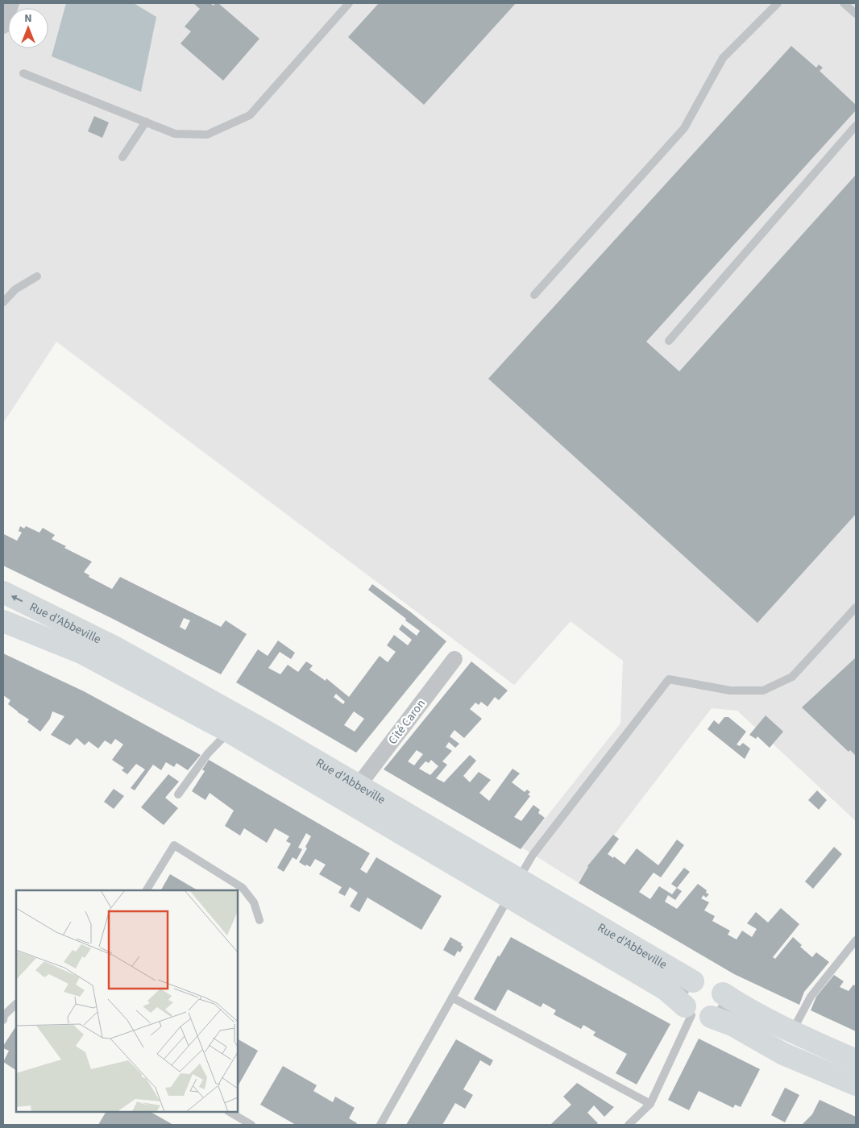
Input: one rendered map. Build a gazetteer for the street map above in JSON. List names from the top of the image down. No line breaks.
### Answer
{"streets":{"main road":["Rue d'Abbeville"],"street":["Cité Caron"]},"crossings":[["Rue d'Abbeville","Cité Caron"]],"north":"top"}
